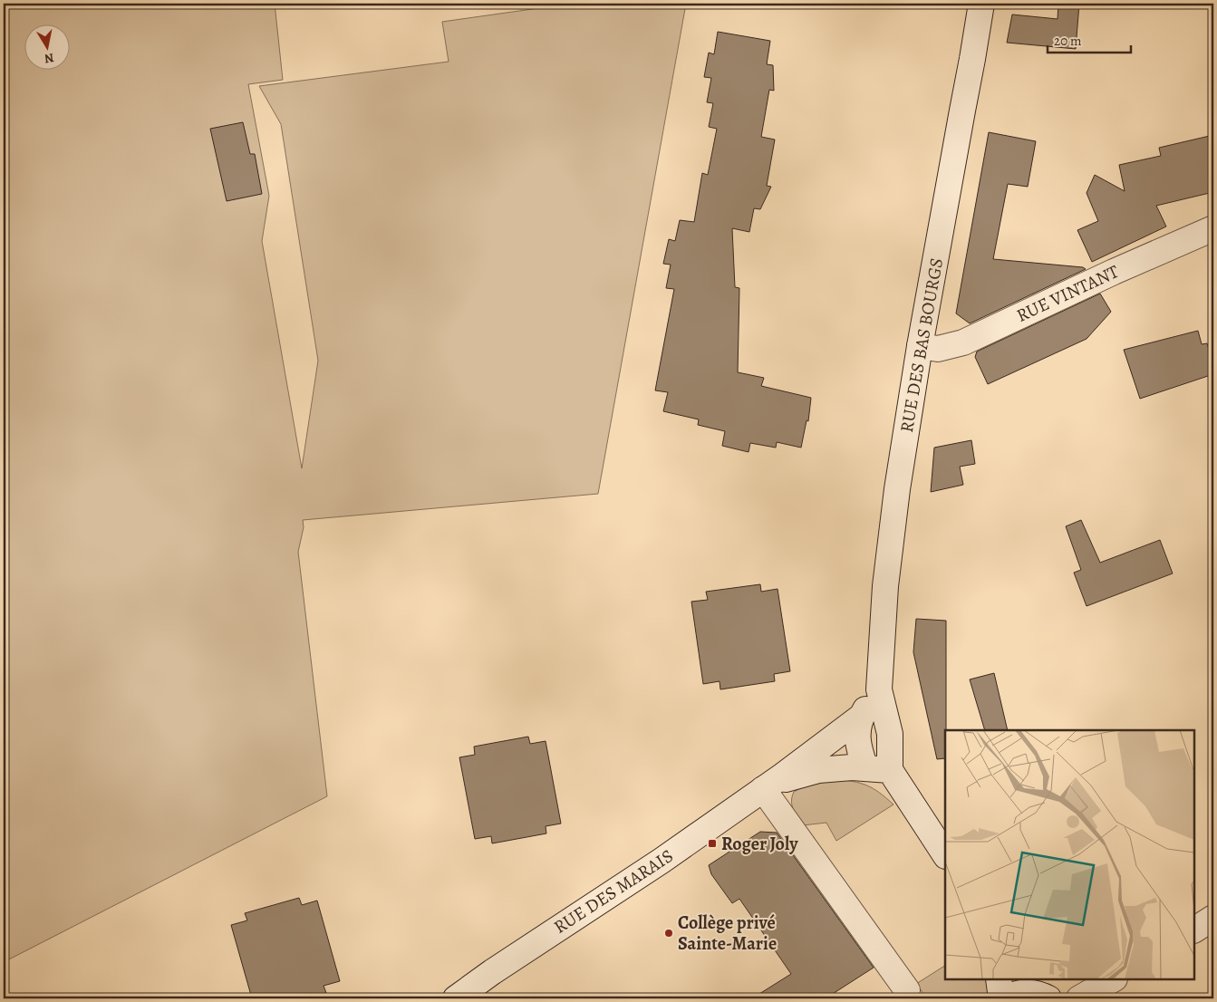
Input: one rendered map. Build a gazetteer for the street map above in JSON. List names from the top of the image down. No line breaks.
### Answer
{"streets":{"street":["RUE VINTANT","RUE DES BAS BOURGS","RUE DES MARAIS"]},"crossings":[["RUE VINTANT","RUE DES BAS BOURGS"],["RUE DES BAS BOURGS","RUE DES MARAIS"]],"places":{"transit":["Roger Joly"],"other":["Collège privé Sainte-Marie"]},"scale_bar":"20 m","north":"bottom"}
